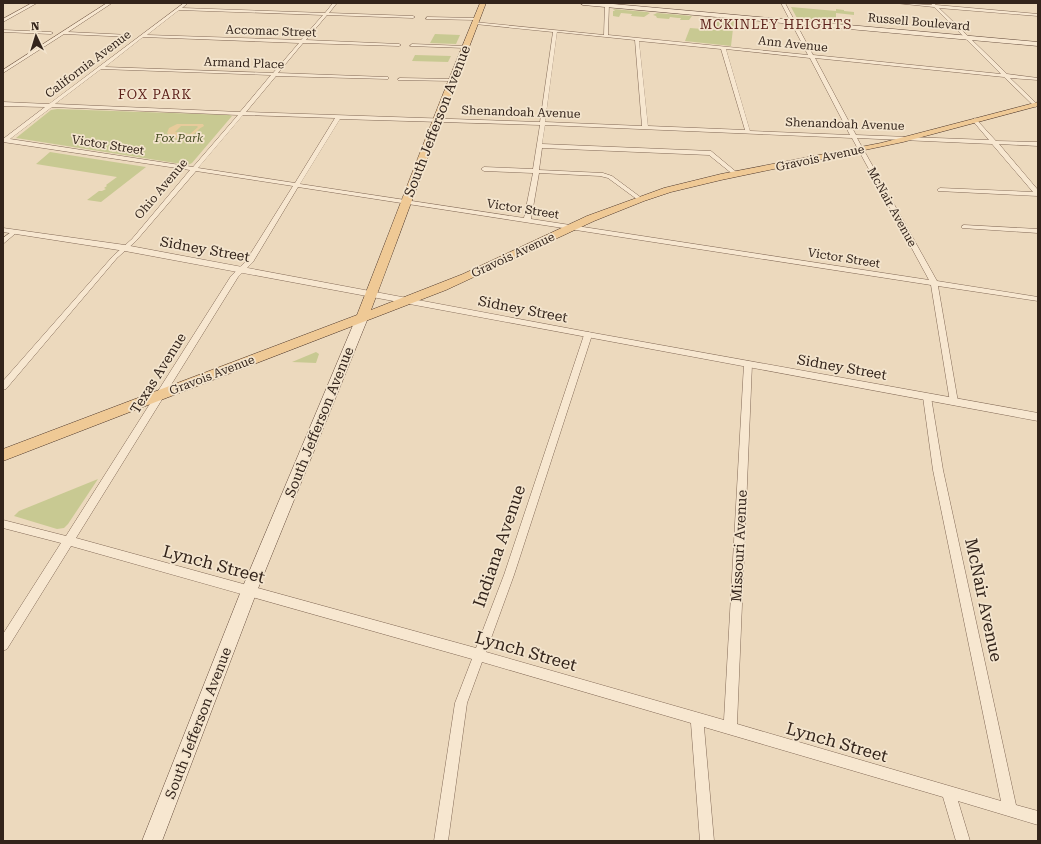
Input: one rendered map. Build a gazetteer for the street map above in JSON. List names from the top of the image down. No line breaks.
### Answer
{"streets":{"main road":["Russell Boulevard","South Jefferson Avenue","Gravois Avenue"],"street":["Accomac Street","Ann Avenue","Armand Place","California Avenue","Shenandoah Avenue","Victor Street","Ohio Avenue","McNair Avenue","Sidney Street","Texas Avenue","Indiana Avenue","Missouri Avenue","Lynch Street"]},"crossings":[["Russell Boulevard","McNair Avenue"],["Accomac Street","California Avenue"],["Accomac Street","Ohio Avenue"],["Ann Avenue","South Jefferson Avenue"],["Ann Avenue","McNair Avenue"],["Armand Place","California Avenue"],["Armand Place","Ohio Avenue"],["California Avenue","Shenandoah Avenue"],["California Avenue","Victor Street"],["Shenandoah Avenue","South Jefferson Avenue"],["Shenandoah Avenue","Gravois Avenue"],["Shenandoah Avenue","Ohio Avenue"],["Shenandoah Avenue","McNair Avenue"],["Shenandoah Avenue","Texas Avenue"],["South Jefferson Avenue","Victor Street"],["South Jefferson Avenue","Gravois Avenue"],["South Jefferson Avenue","Sidney Street"],["South Jefferson Avenue","Lynch Street"],["Victor Street","Gravois Avenue"],["Victor Street","Ohio Avenue"],["Victor Street","McNair Avenue"],["Victor Street","Texas Avenue"],["Gravois Avenue","McNair Avenue"],["Gravois Avenue","Sidney Street"],["Gravois Avenue","Texas Avenue"],["Ohio Avenue","Sidney Street"],["McNair Avenue","Sidney Street"],["McNair Avenue","Lynch Street"],["Sidney Street","Texas Avenue"],["Sidney Street","Indiana Avenue"],["Sidney Street","Missouri Avenue"],["Texas Avenue","Lynch Street"],["Indiana Avenue","Lynch Street"],["Missouri Avenue","Lynch Street"]],"districts":["MCKINLEY HEIGHTS","FOX PARK"],"parks":["Fox Park"],"north":"top"}
